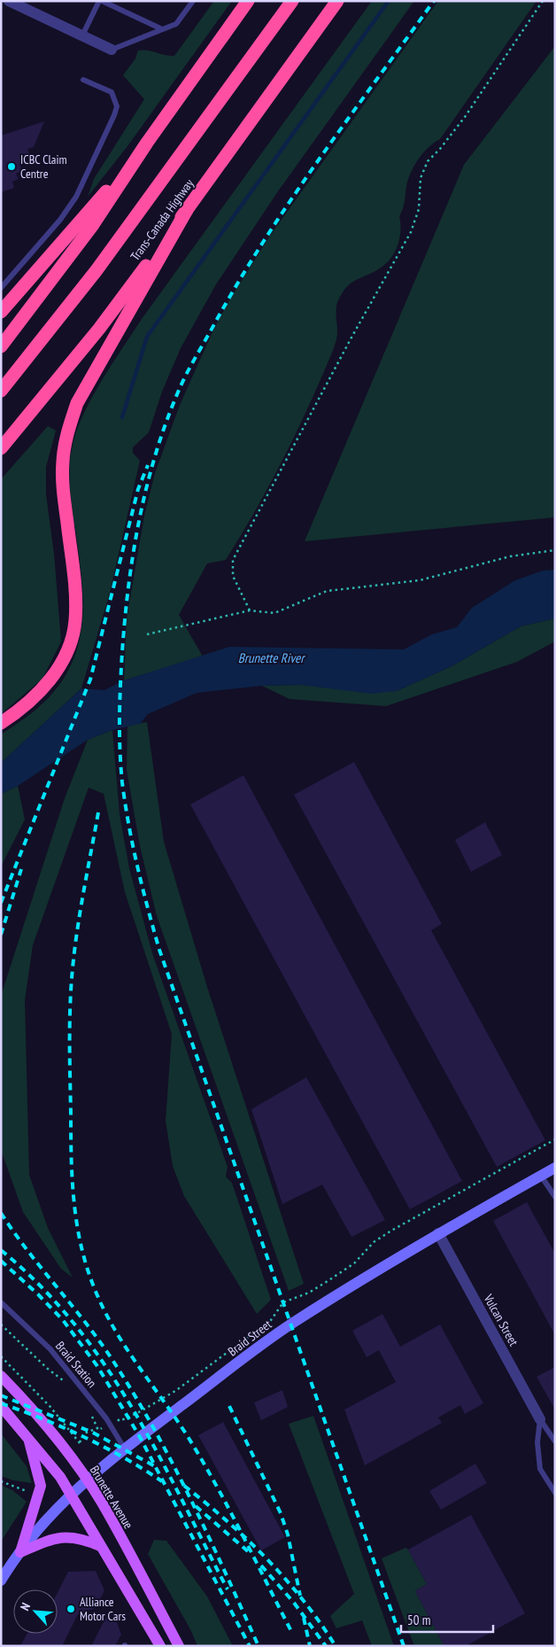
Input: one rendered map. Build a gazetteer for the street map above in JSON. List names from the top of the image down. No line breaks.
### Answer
{"streets":{"highway":["Trans-Canada Highway"],"main road":["Brunette Avenue"],"street":["Vulcan Street","Braid Street"],"lane":["Braid Station"]},"crossings":[["Vulcan Street","Braid Street"],["Braid Street","Braid Station"],["Braid Street","Brunette Avenue"]],"water":["Brunette River"],"places":["ICBC Claim Centre","Alliance Motor Cars"],"scale_bar":"50 m","north":"top left"}
